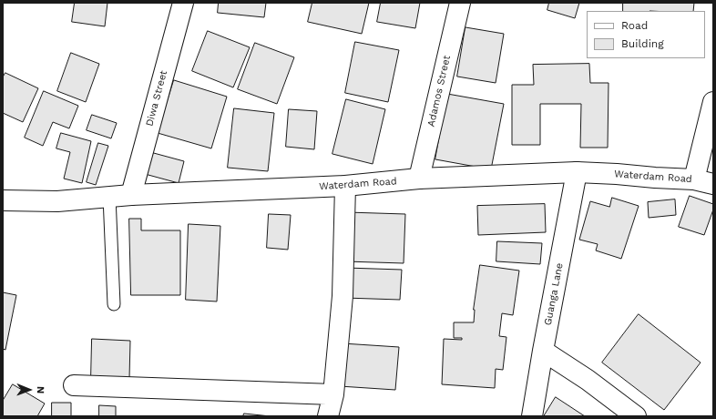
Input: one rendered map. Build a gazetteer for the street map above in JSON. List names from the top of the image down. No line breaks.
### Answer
{"streets":{"street":["Adamos Street","Diwa Street","Waterdam Road","Guanga Lane"]},"crossings":[["Adamos Street","Waterdam Road"],["Diwa Street","Waterdam Road"],["Waterdam Road","Guanga Lane"]],"legend":["Road","Building"],"north":"right"}
